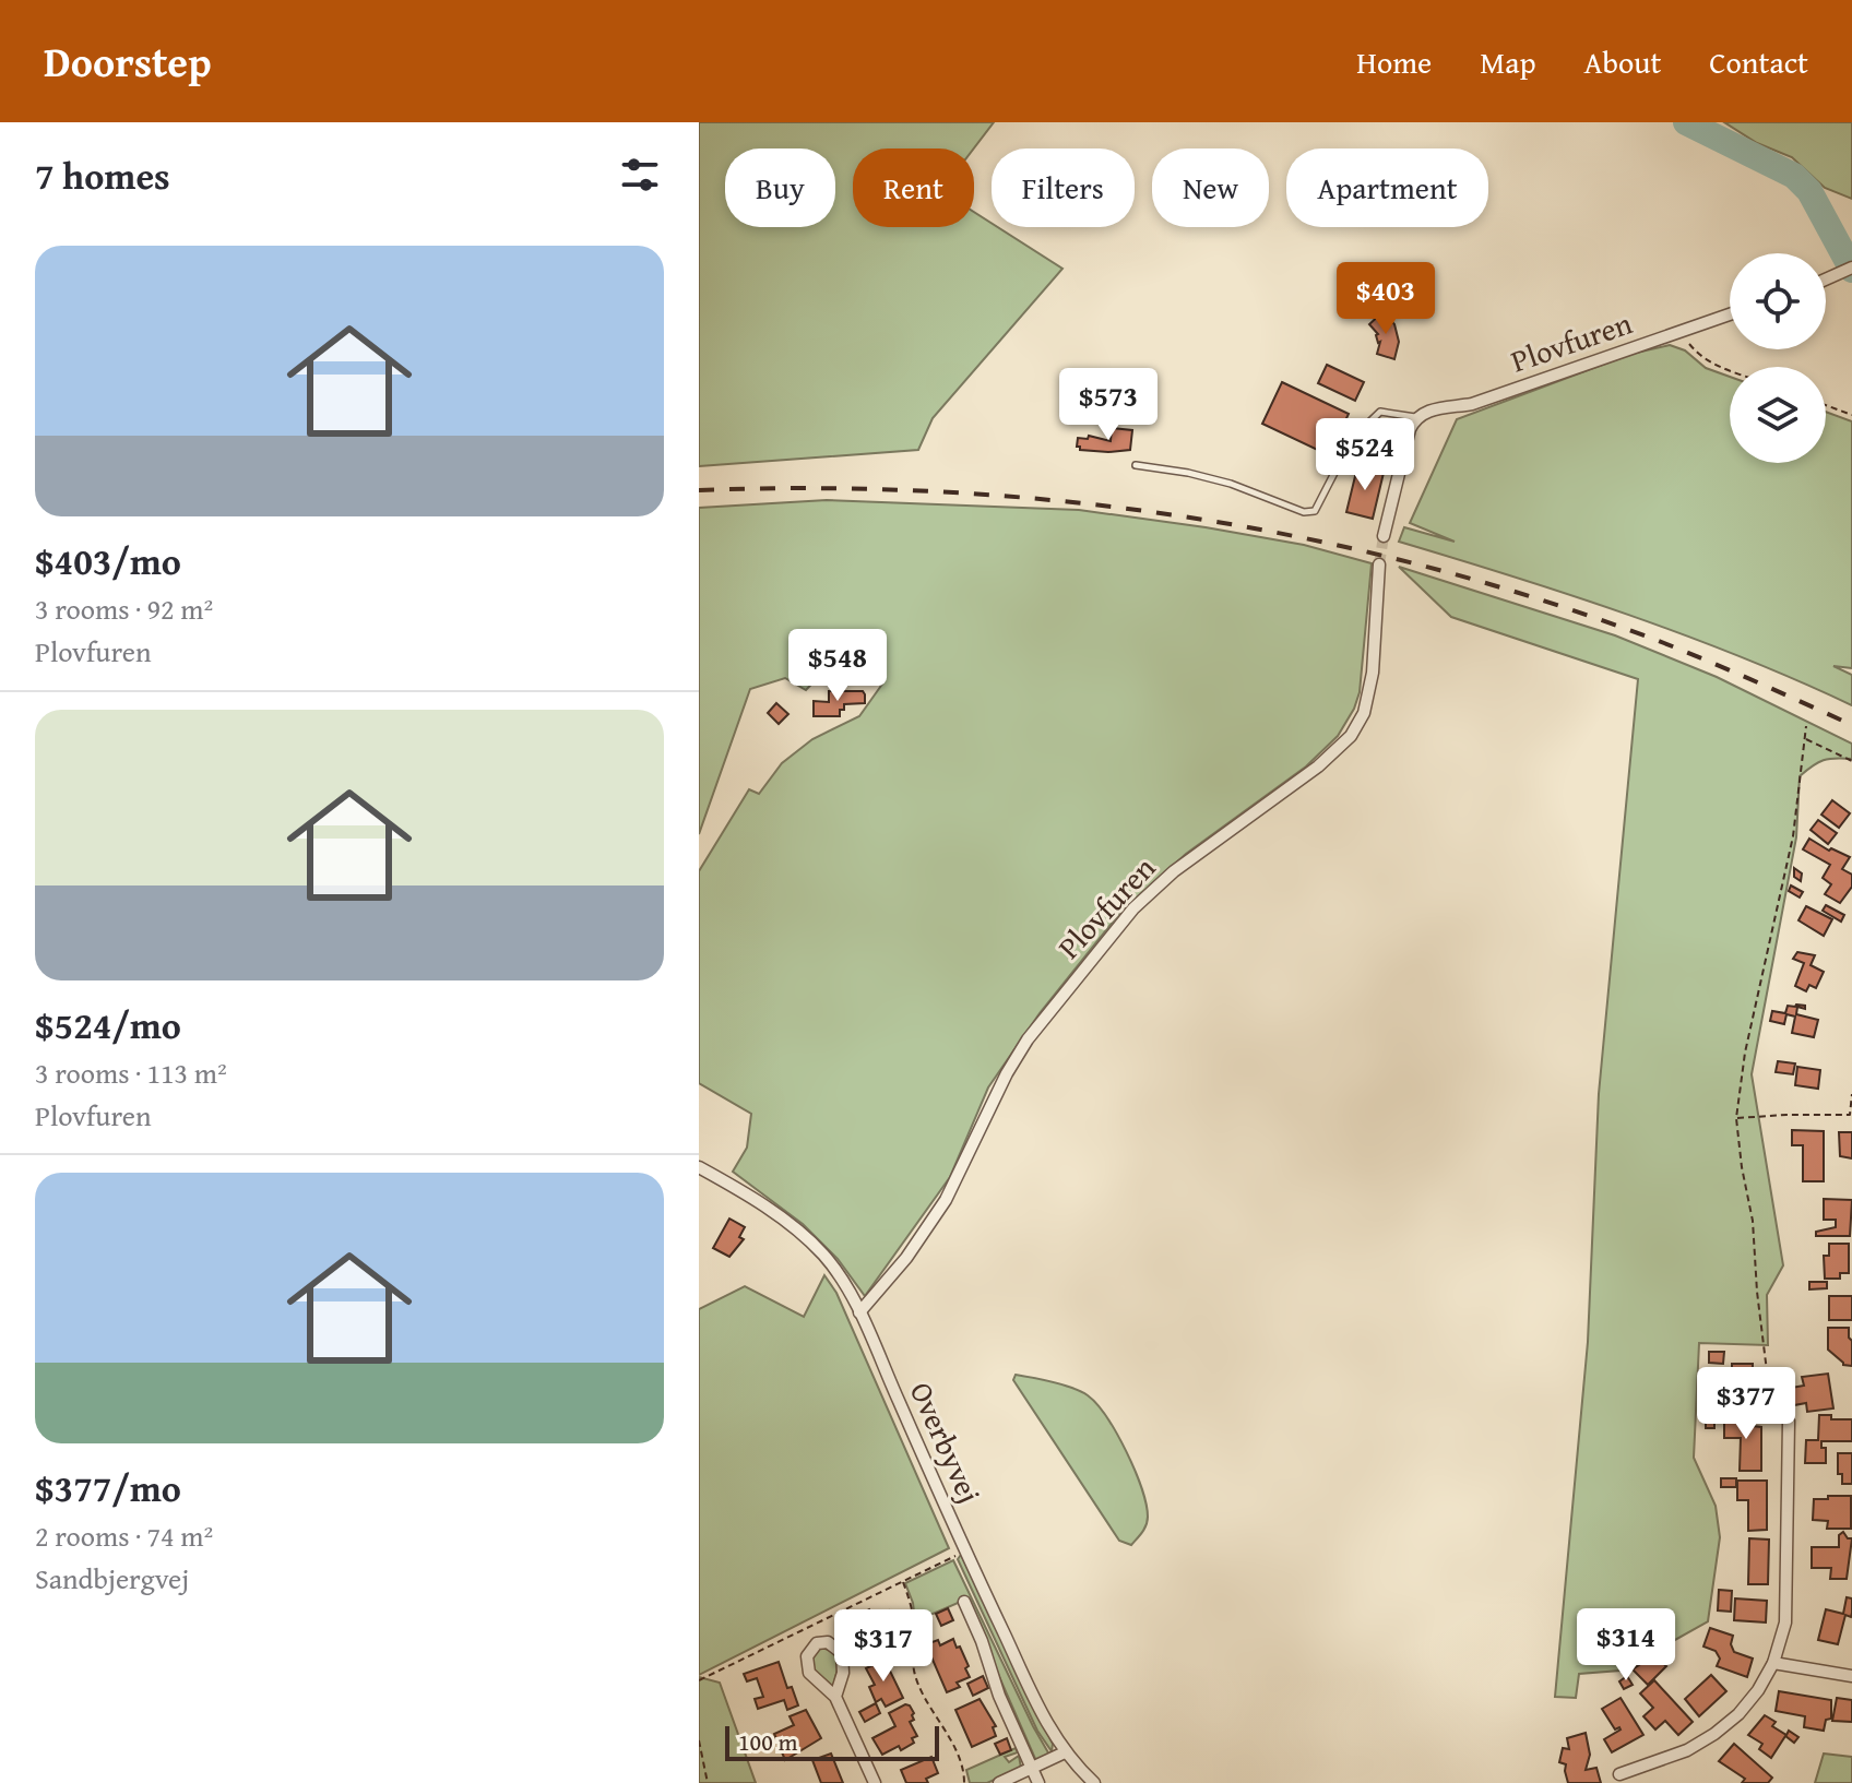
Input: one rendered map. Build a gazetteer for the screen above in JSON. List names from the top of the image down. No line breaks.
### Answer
{"streets":{"street":["Plovfuren","Overbyvej"]},"crossings":[["Plovfuren","Overbyvej"]],"scale_bar":"100 m","page":{"header":"Doorstep","nav":["Home","Map","About","Contact"],"heading":"7 homes","chip":["Buy","Rent","Filters","New","Apartment"],"list":[{"name":"$403/mo","note":"3 rooms · 92 m² · Plovfuren"},{"name":"$524/mo","note":"3 rooms · 113 m² · Plovfuren"},{"name":"$377/mo","note":"2 rooms · 74 m² · Sandbjergvej"}],"price":["$403","$573","$524","$548","$377","$314","$317"],"scale":"100 m"}}
